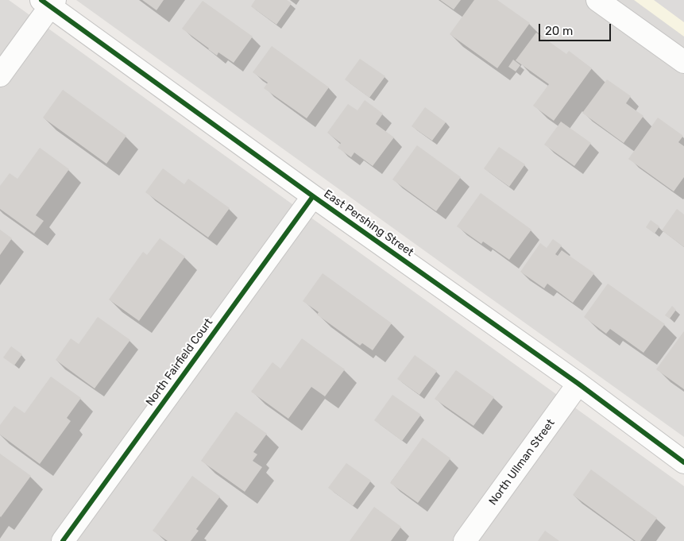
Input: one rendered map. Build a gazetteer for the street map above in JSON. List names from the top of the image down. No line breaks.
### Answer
{"streets":{"street":["East Pershing Street","North Fairfield Court","North Ullman Street"]},"crossings":[["East Pershing Street","North Fairfield Court"],["East Pershing Street","North Ullman Street"]],"scale_bar":"20 m"}
